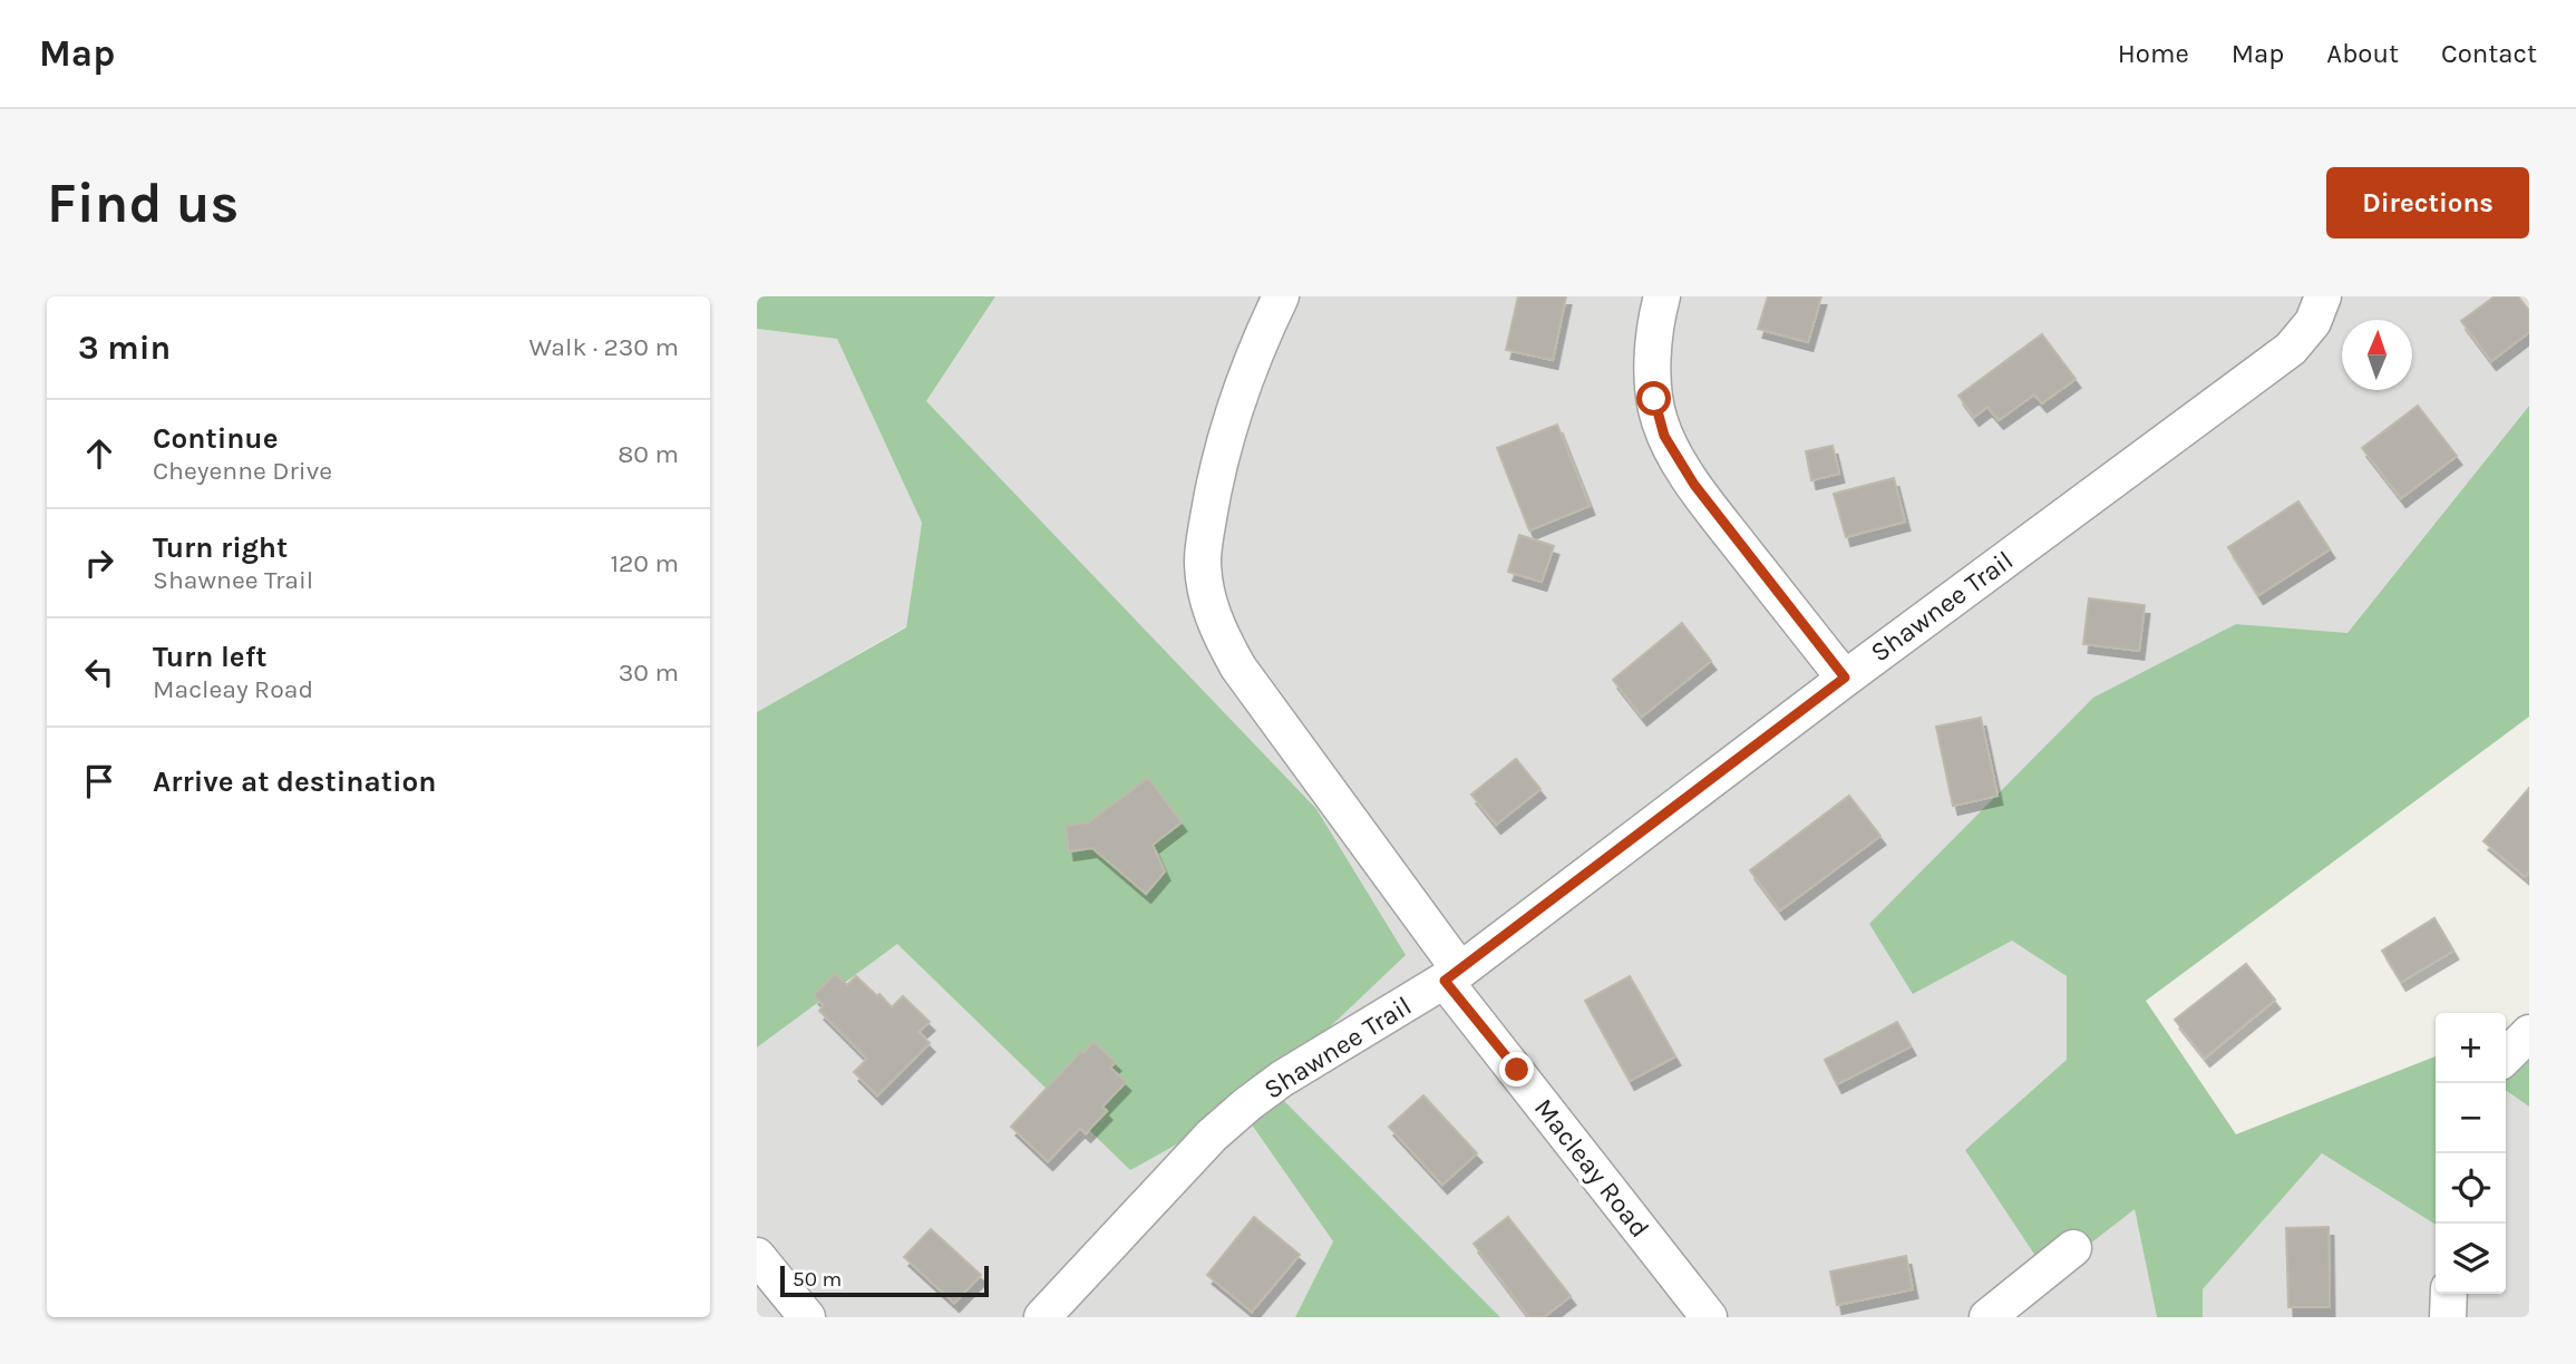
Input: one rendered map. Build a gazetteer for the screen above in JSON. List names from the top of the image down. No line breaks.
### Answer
{"streets":{"street":["Shawnee Trail","Macleay Road"]},"crossings":[["Shawnee Trail","Macleay Road"]],"scale_bar":"50 m","north":"top","page":{"header":"Map","nav":["Home","Map","About","Contact"],"buttons":"Directions","title":"Find us","heading":["3 min","Walk · 230 m"],"list":[["Continue","Cheyenne Drive","80 m"],["Turn right","Shawnee Trail","120 m"],["Turn left","Macleay Road","30 m"],"Arrive at destination"],"map_buttons":["+","−"],"scale":"50 m"}}
